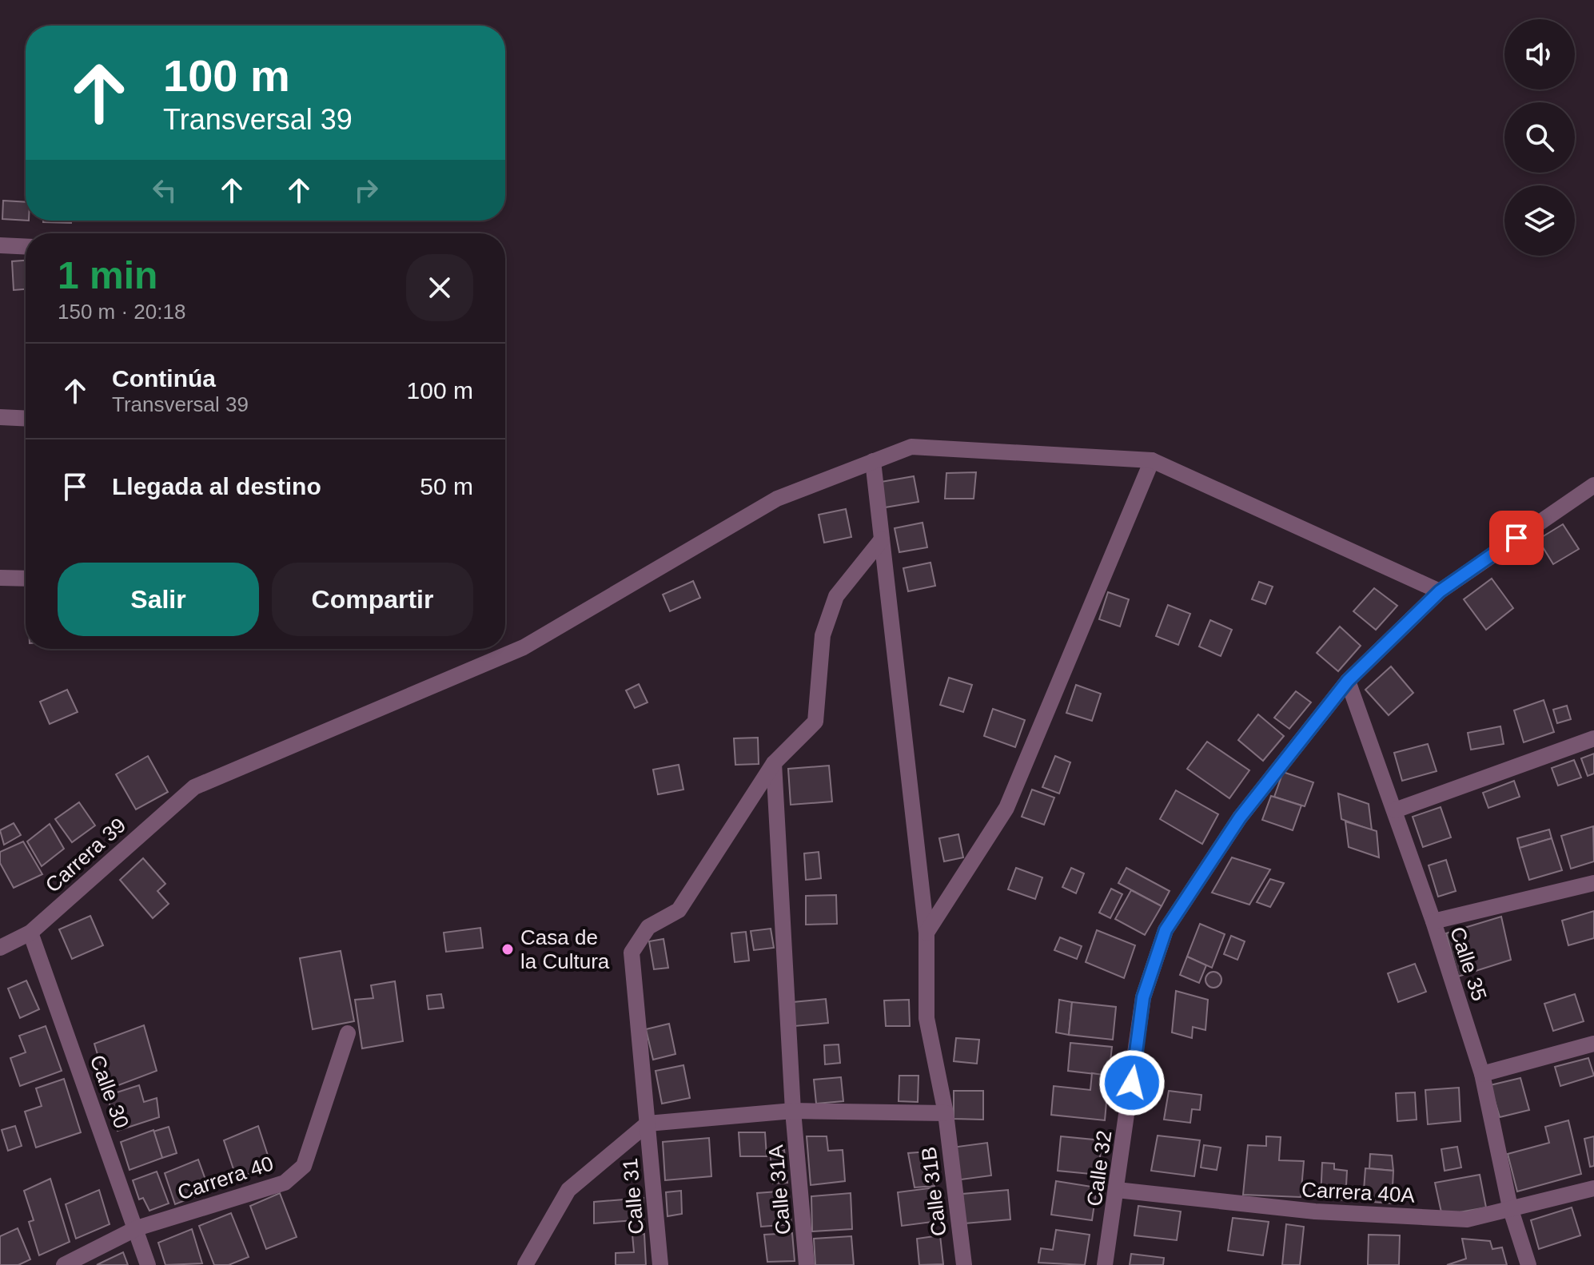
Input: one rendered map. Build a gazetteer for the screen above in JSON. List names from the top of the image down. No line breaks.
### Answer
{"streets":{"street":["Carrera 39","Calle 35","Calle 30","Calle 32","Carrera 40","Calle 31A","Calle 31B","Carrera 40A","Calle 31"]},"crossings":[["Carrera 39","Calle 30"],["Carrera 39","Calle 31B"],["Calle 35","Calle 32"],["Calle 35","Carrera 40A"],["Calle 30","Carrera 40"],["Calle 32","Carrera 40A"],["Calle 31A","Calle 31"],["Calle 31B","Calle 31"]],"places":["Casa de la Cultura"],"page":{"turn":["100 m","Transversal 39"],"heading":["1 min","150 m · 20:18"],"list":[{"name":"Continúa","note":"Transversal 39","value":"100 m"},{"name":"Llegada al destino","value":"50 m"}],"buttons":["Salir","Compartir"]}}
